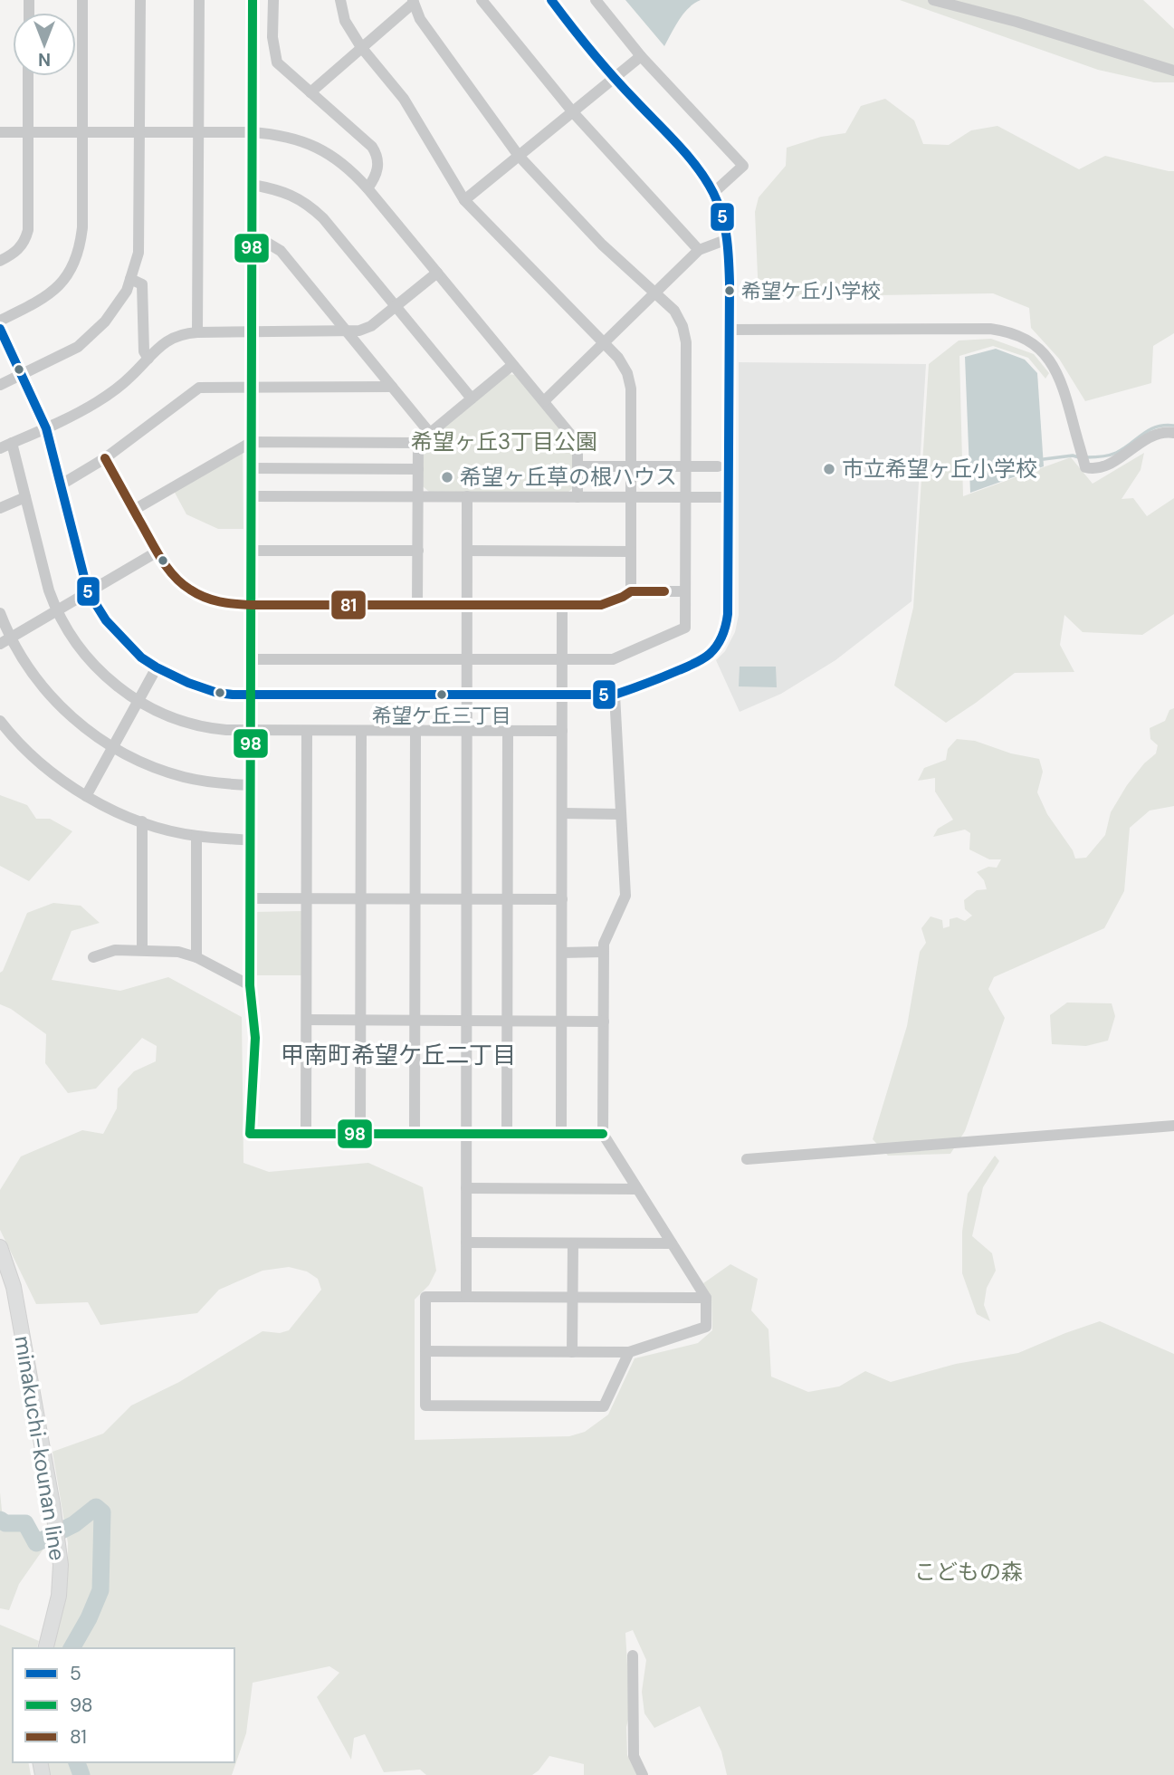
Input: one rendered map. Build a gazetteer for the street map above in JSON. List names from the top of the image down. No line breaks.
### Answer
{"streets":{"main road":["minakuchi-kounan line"]},"districts":["甲南町希望ケ丘二丁目"],"parks":["希望ヶ丘3丁目公園","こどもの森"],"places":["希望ケ丘小学校","市立希望ヶ丘小学校","希望ヶ丘草の根ハウス","希望ケ丘三丁目"],"lines":["transit line 5","transit line 98","transit line 81"],"legend":["5","98","81"],"north":"bottom"}
